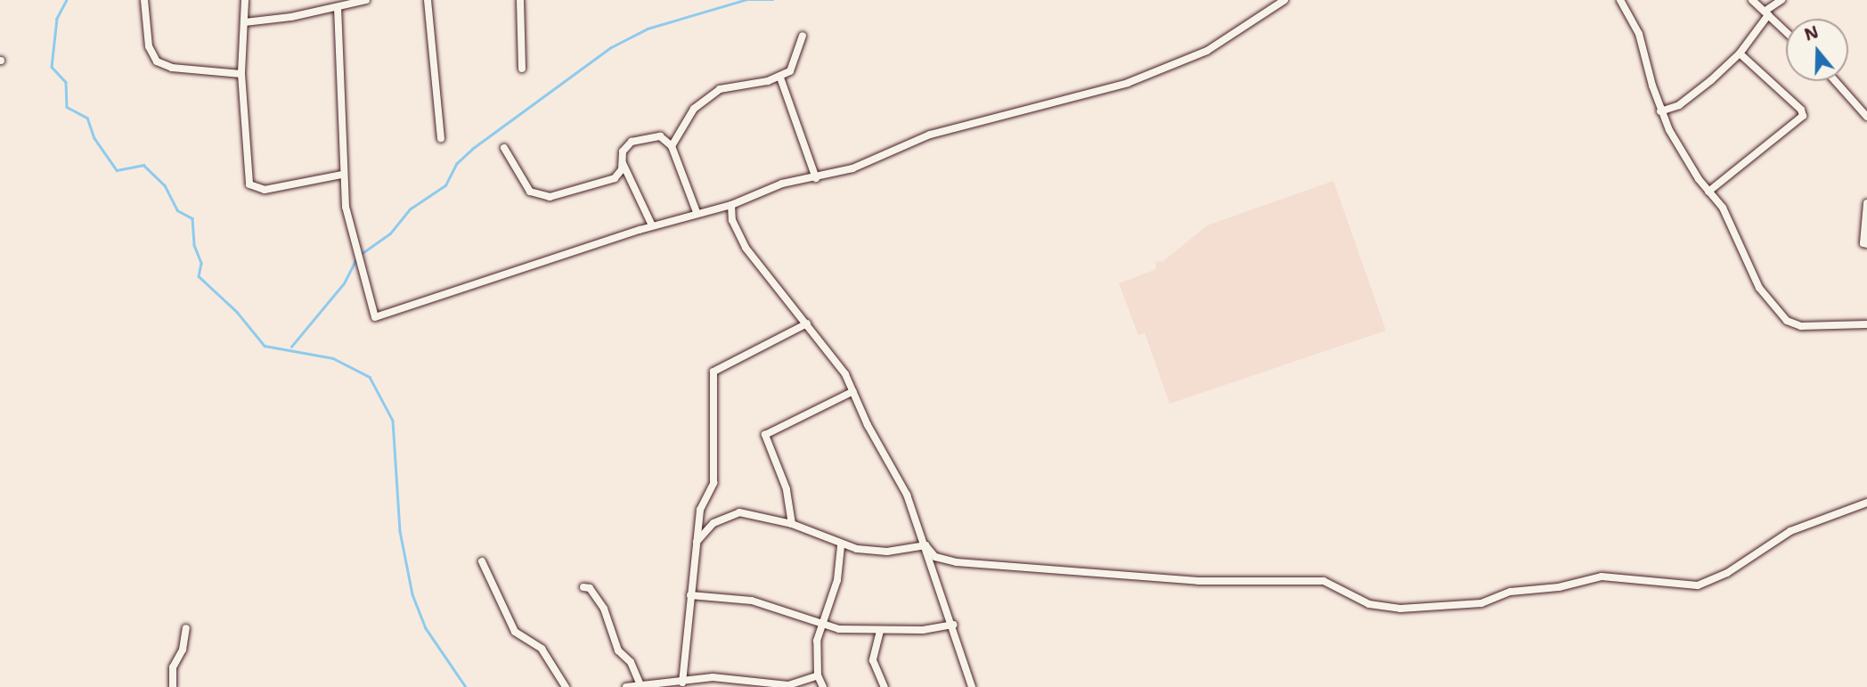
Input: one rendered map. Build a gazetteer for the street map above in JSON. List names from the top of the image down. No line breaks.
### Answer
{"north":"top"}
